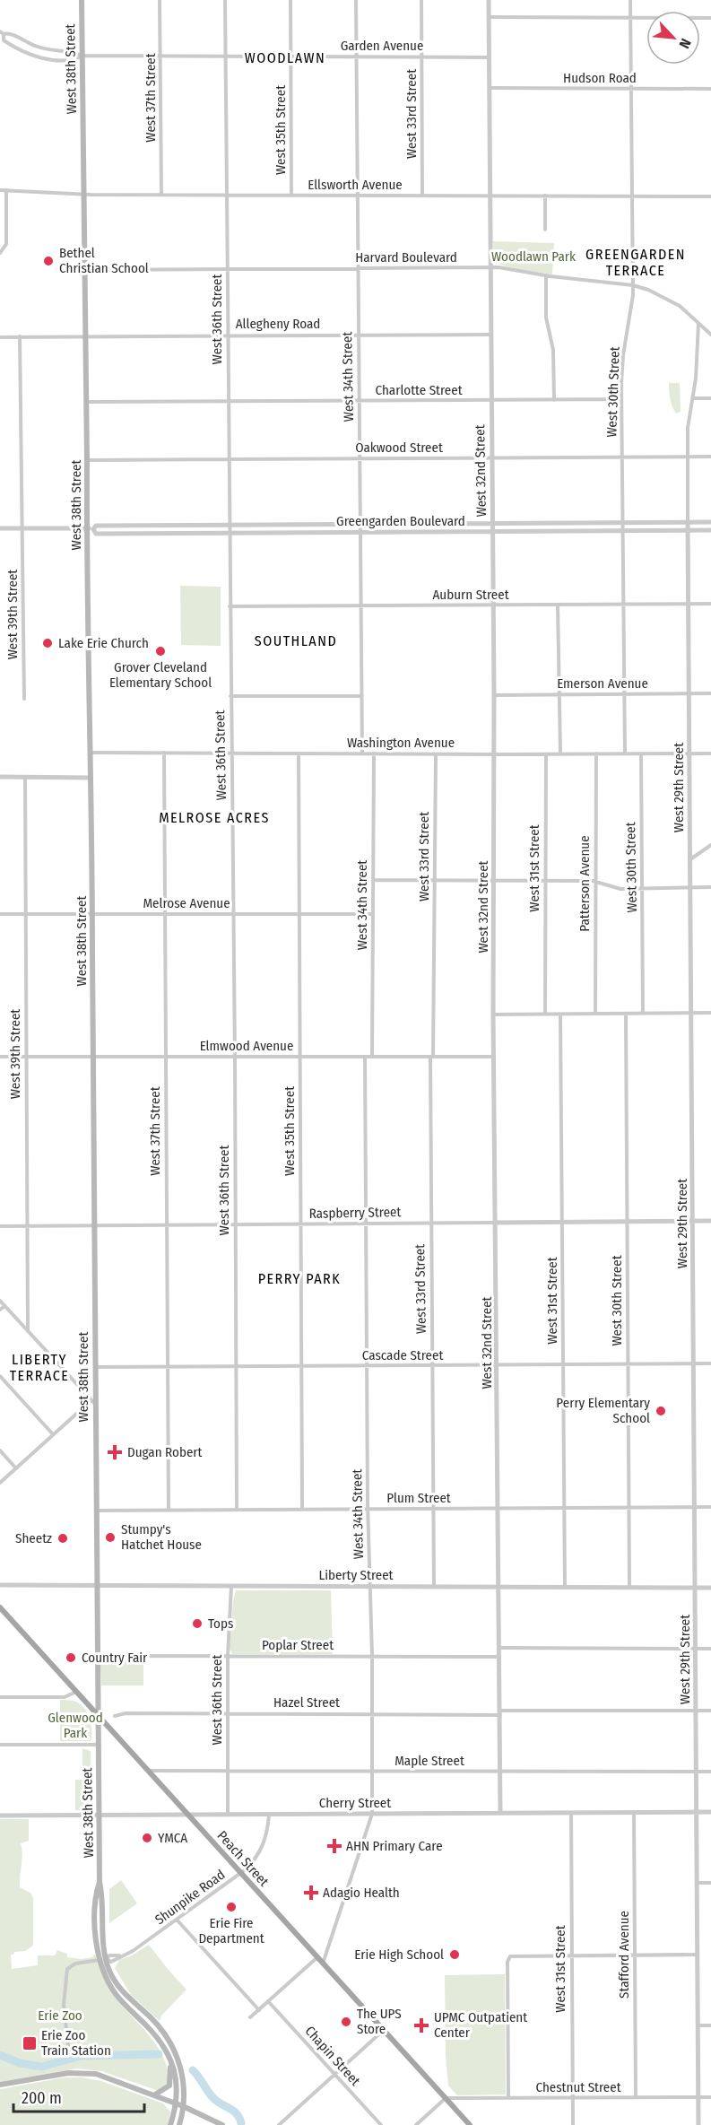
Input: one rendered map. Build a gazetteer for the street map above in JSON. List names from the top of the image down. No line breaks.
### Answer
{"streets":{"main road":["West 38th Street","Peach Street"],"street":["Garden Avenue","Hudson Road","West 37th Street","West 33rd Street","West 35th Street","Ellsworth Avenue","Harvard Boulevard","West 36th Street","Allegheny Road","West 34th Street","Charlotte Street","West 30th Street","Oakwood Street","West 32nd Street","Greengarden Boulevard","Auburn Street","West 39th Street","Emerson Avenue","Washington Avenue","West 29th Street","West 31st Street","Patterson Avenue","Melrose Avenue","Elmwood Avenue","Raspberry Street","Cascade Street","Plum Street","Liberty Street","Poplar Street","Hazel Street","Maple Street","Cherry Street","Shunpike Road","Stafford Avenue","Chapin Street","Chestnut Street"]},"crossings":[["Garden Avenue","West 38th Street"],["Garden Avenue","West 37th Street"],["Garden Avenue","West 33rd Street"],["Garden Avenue","West 35th Street"],["Garden Avenue","West 36th Street"],["Garden Avenue","West 34th Street"],["Garden Avenue","West 32nd Street"],["West 38th Street","Ellsworth Avenue"],["West 38th Street","Harvard Boulevard"],["West 38th Street","Allegheny Road"],["West 38th Street","Charlotte Street"],["West 38th Street","Oakwood Street"],["West 38th Street","Greengarden Boulevard"],["West 38th Street","Washington Avenue"],["West 38th Street","Melrose Avenue"],["West 38th Street","Elmwood Avenue"],["West 38th Street","Raspberry Street"],["West 38th Street","Cascade Street"],["West 38th Street","Plum Street"],["West 38th Street","Liberty Street"],["West 38th Street","Poplar Street"],["West 38th Street","Cherry Street"],["West 38th Street","Peach Street"],["West 38th Street","Shunpike Road"],["Hudson Road","West 30th Street"],["Hudson Road","West 32nd Street"],["West 37th Street","Ellsworth Avenue"],["West 37th Street","Washington Avenue"],["West 37th Street","Melrose Avenue"],["West 37th Street","Elmwood Avenue"],["West 37th Street","Raspberry Street"],["West 37th Street","Cascade Street"],["West 37th Street","Plum Street"],["West 33rd Street","Ellsworth Avenue"],["West 33rd Street","Washington Avenue"],["West 33rd Street","Elmwood Avenue"],["West 33rd Street","Raspberry Street"],["West 33rd Street","Cascade Street"],["West 33rd Street","Plum Street"],["West 33rd Street","Liberty Street"],["West 35th Street","Ellsworth Avenue"],["West 35th Street","Washington Avenue"],["West 35th Street","Melrose Avenue"],["West 35th Street","Elmwood Avenue"],["West 35th Street","Raspberry Street"],["West 35th Street","Cascade Street"],["West 35th Street","Plum Street"],["Ellsworth Avenue","West 36th Street"],["Ellsworth Avenue","West 34th Street"],["Ellsworth Avenue","West 30th Street"],["Ellsworth Avenue","West 32nd Street"],["Harvard Boulevard","West 36th Street"],["Harvard Boulevard","West 34th Street"],["Harvard Boulevard","West 30th Street"],["Harvard Boulevard","West 32nd Street"],["Harvard Boulevard","West 29th Street"],["West 36th Street","Allegheny Road"],["West 36th Street","Charlotte Street"],["West 36th Street","Oakwood Street"],["West 36th Street","Greengarden Boulevard"],["West 36th Street","Auburn Street"],["West 36th Street","Washington Avenue"],["West 36th Street","Melrose Avenue"],["West 36th Street","Elmwood Avenue"],["West 36th Street","Raspberry Street"],["West 36th Street","Cascade Street"],["West 36th Street","Plum Street"],["West 36th Street","Liberty Street"],["West 36th Street","Poplar Street"],["West 36th Street","Hazel Street"],["West 36th Street","Maple Street"],["West 36th Street","Cherry Street"],["Allegheny Road","West 34th Street"],["Allegheny Road","West 32nd Street"],["Allegheny Road","West 39th Street"],["West 34th Street","Charlotte Street"],["West 34th Street","Oakwood Street"],["West 34th Street","Greengarden Boulevard"],["West 34th Street","Auburn Street"],["West 34th Street","Washington Avenue"],["West 34th Street","Melrose Avenue"],["West 34th Street","Elmwood Avenue"],["West 34th Street","Raspberry Street"],["West 34th Street","Cascade Street"],["West 34th Street","Plum Street"],["West 34th Street","Liberty Street"],["West 34th Street","Poplar Street"],["West 34th Street","Hazel Street"],["West 34th Street","Maple Street"],["West 34th Street","Cherry Street"],["West 34th Street","Peach Street"],["Charlotte Street","West 30th Street"],["Charlotte Street","West 32nd Street"],["West 30th Street","Oakwood Street"],["West 30th Street","Greengarden Boulevard"],["West 30th Street","Auburn Street"],["West 30th Street","Emerson Avenue"],["West 30th Street","Washington Avenue"],["West 30th Street","Raspberry Street"],["West 30th Street","Cascade Street"],["West 30th Street","Plum Street"],["West 30th Street","Liberty Street"],["Oakwood Street","West 32nd Street"],["Oakwood Street","West 29th Street"],["West 32nd Street","Greengarden Boulevard"],["West 32nd Street","Auburn Street"],["West 32nd Street","Emerson Avenue"],["West 32nd Street","Washington Avenue"],["West 32nd Street","Elmwood Avenue"],["West 32nd Street","Raspberry Street"],["West 32nd Street","Cascade Street"],["West 32nd Street","Plum Street"],["West 32nd Street","Liberty Street"],["West 32nd Street","Poplar Street"],["West 32nd Street","Hazel Street"],["West 32nd Street","Maple Street"],["West 32nd Street","Cherry Street"],["Greengarden Boulevard","West 39th Street"],["Greengarden Boulevard","West 29th Street"],["Auburn Street","West 29th Street"],["West 39th Street","Melrose Avenue"],["West 39th Street","Elmwood Avenue"],["West 39th Street","Raspberry Street"],["Emerson Avenue","West 29th Street"],["Washington Avenue","West 29th Street"],["Washington Avenue","West 31st Street"],["Washington Avenue","Patterson Avenue"],["West 29th Street","Raspberry Street"],["West 29th Street","Cascade Street"],["West 29th Street","Plum Street"],["West 29th Street","Liberty Street"],["West 29th Street","Hazel Street"],["West 29th Street","Maple Street"],["West 29th Street","Cherry Street"],["West 29th Street","Chestnut Street"],["West 31st Street","Raspberry Street"],["West 31st Street","Cascade Street"],["West 31st Street","Plum Street"],["West 31st Street","Liberty Street"],["West 31st Street","Cherry Street"],["West 31st Street","Chestnut Street"],["Maple Street","Peach Street"],["Cherry Street","Peach Street"],["Cherry Street","Shunpike Road"],["Cherry Street","Stafford Avenue"],["Peach Street","Shunpike Road"],["Peach Street","Chestnut Street"],["Stafford Avenue","Chestnut Street"]],"districts":["WOODLAWN","GREENGARDEN TERRACE","SOUTHLAND","MELROSE ACRES","PERRY PARK","LIBERTY TERRACE"],"parks":["Woodlawn Park","Glenwood Park","Erie Zoo"],"places":{"other":["Bethel Christian School","Lake Erie Church","Grover Cleveland Elementary School","Perry Elementary School","Stumpy's Hatchet House","Sheetz","Tops","Country Fair","YMCA","Erie Fire Department","Erie High School","The UPS Store"],"health":["Dugan Robert","AHN Primary Care","Adagio Health","UPMC Outpatient Center"],"transit":["Erie Zoo Train Station"]},"scale_bar":"200 m","north":"bottom right"}
